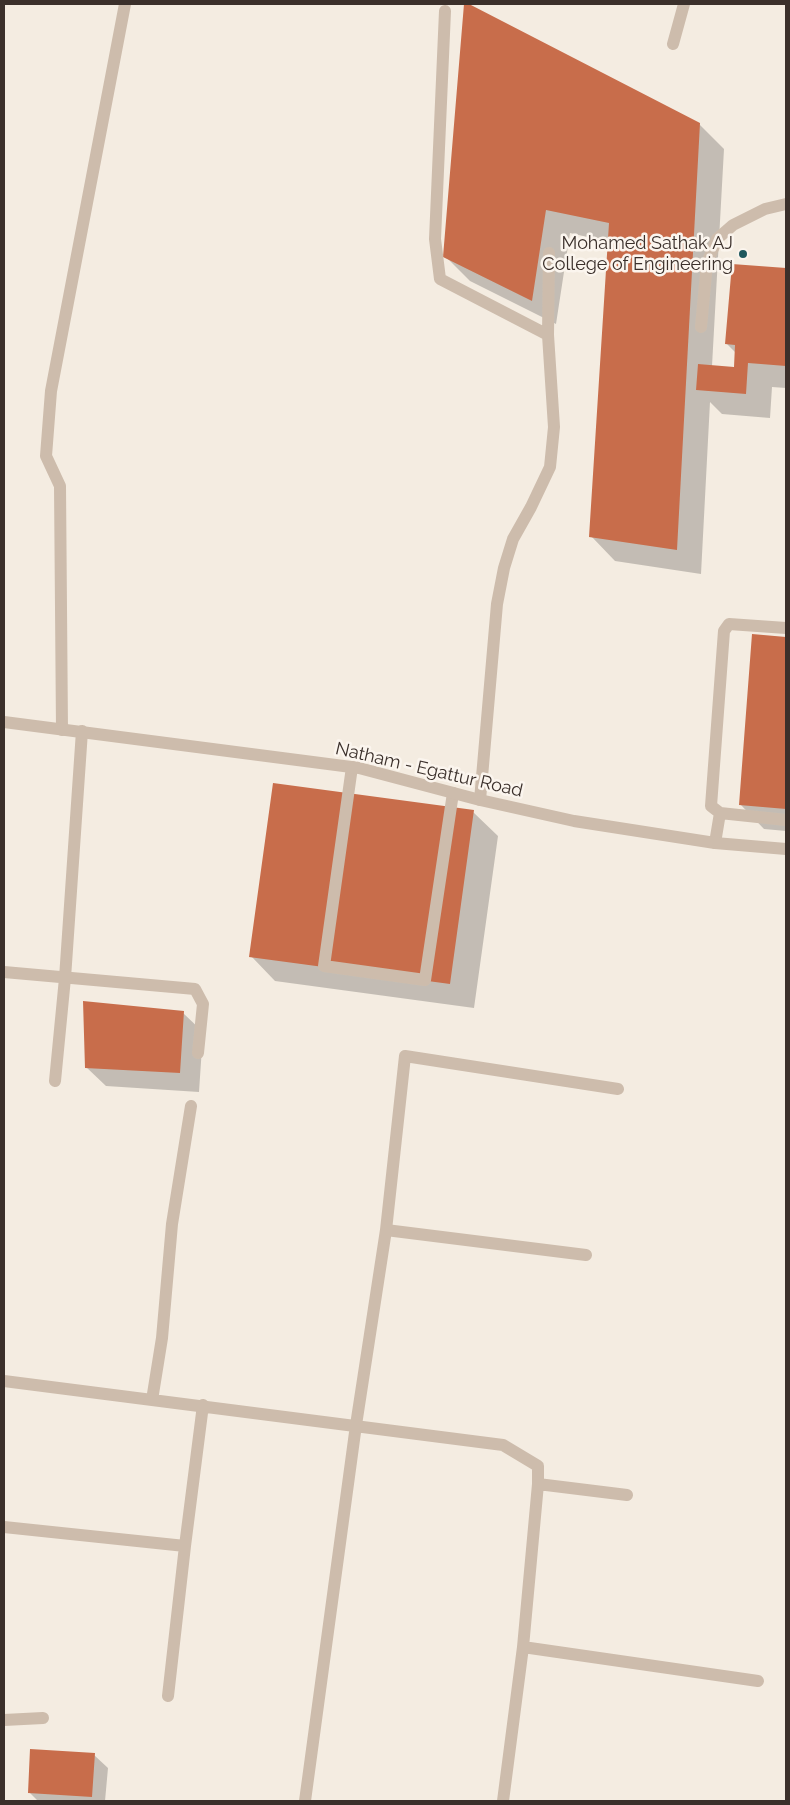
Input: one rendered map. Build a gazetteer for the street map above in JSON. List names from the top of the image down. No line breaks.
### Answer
{"streets":{"street":["Natham - Egattur Road"]},"places":["Mohamed Sathak AJ College of Engineering"]}
